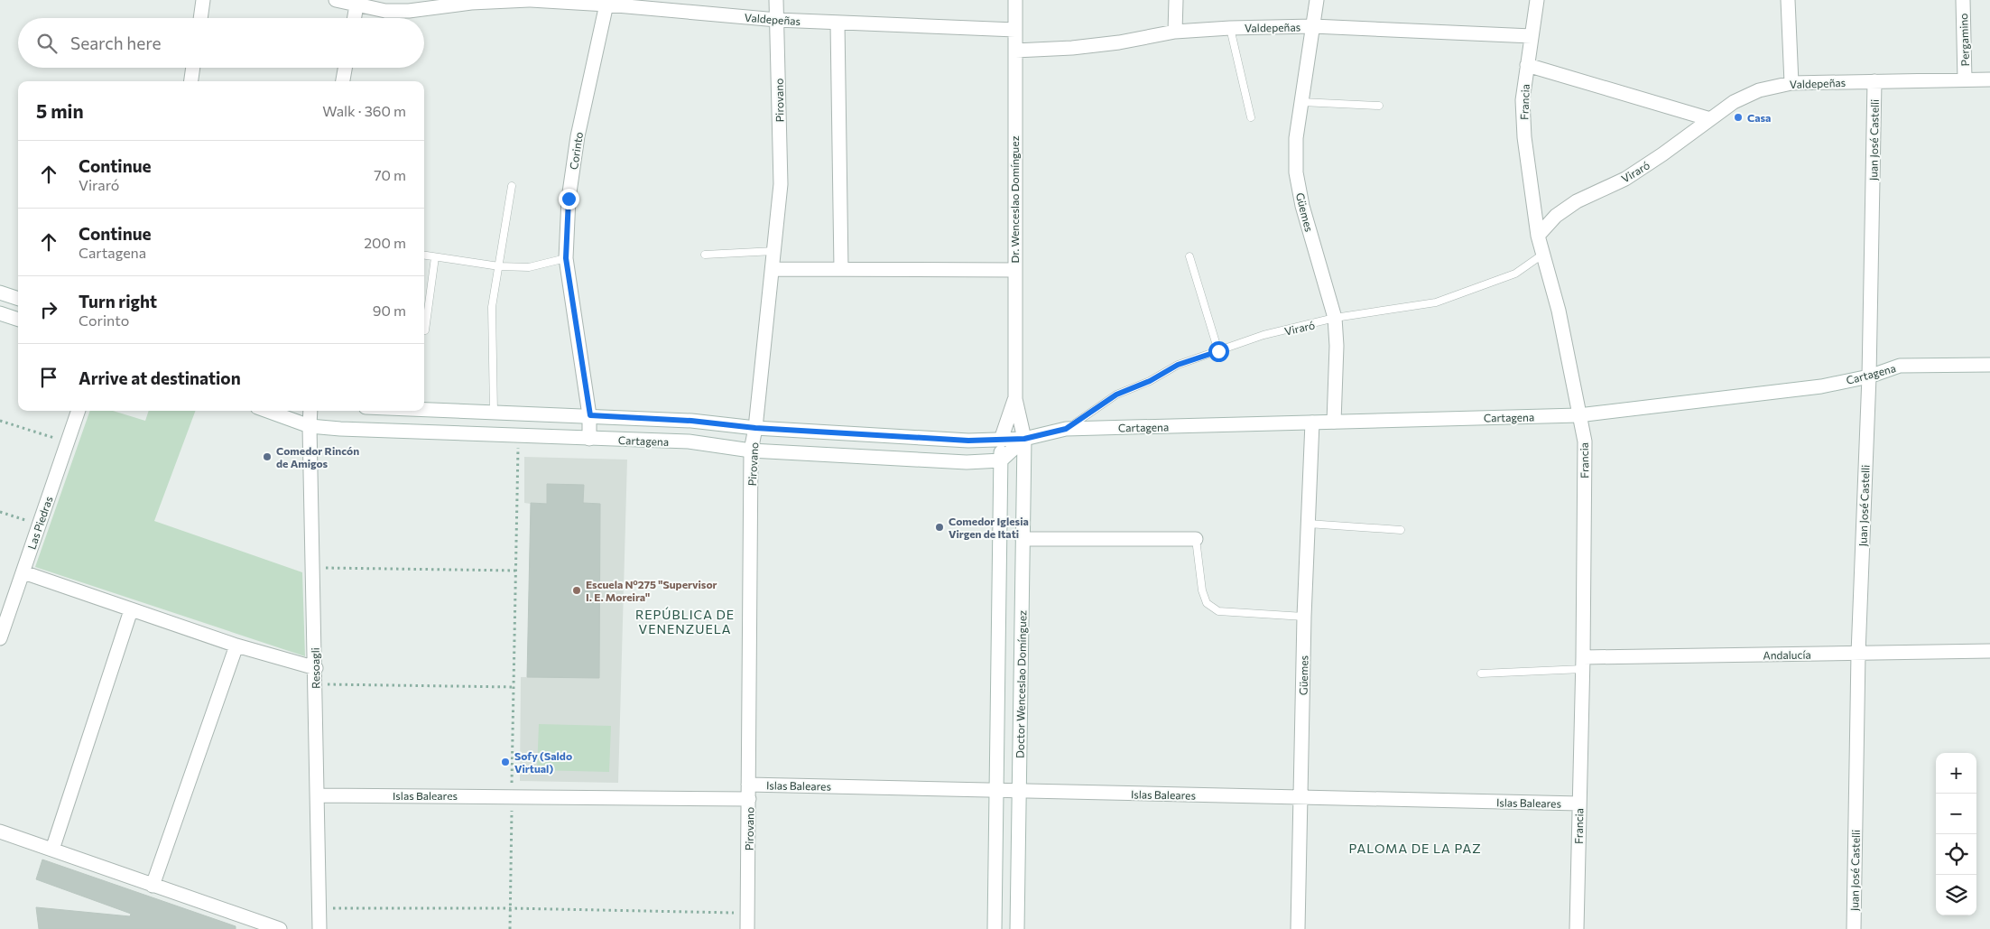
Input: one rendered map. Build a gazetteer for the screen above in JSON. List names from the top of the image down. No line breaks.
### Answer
{"streets":{"street":["Valdepeñas","Pergamino","Pirovano","Francia","Juan José Castelli","Corinto","Viraró","Dr. Wenceslao Domínguez","Güemes","Cartagena","Las Piedras","Andalucía","Resoagli","Doctor Wenceslao Domínguez","Islas Baleares"]},"crossings":[["Valdepeñas","Pergamino"],["Valdepeñas","Pirovano"],["Valdepeñas","Francia"],["Valdepeñas","Juan José Castelli"],["Valdepeñas","Corinto"],["Valdepeñas","Viraró"],["Valdepeñas","Dr. Wenceslao Domínguez"],["Valdepeñas","Güemes"],["Pirovano","Cartagena"],["Pirovano","Islas Baleares"],["Francia","Viraró"],["Francia","Cartagena"],["Francia","Andalucía"],["Francia","Islas Baleares"],["Juan José Castelli","Cartagena"],["Juan José Castelli","Andalucía"],["Corinto","Cartagena"],["Viraró","Güemes"],["Viraró","Cartagena"],["Dr. Wenceslao Domínguez","Cartagena"],["Dr. Wenceslao Domínguez","Doctor Wenceslao Domínguez"],["Güemes","Cartagena"],["Güemes","Islas Baleares"],["Cartagena","Resoagli"],["Cartagena","Doctor Wenceslao Domínguez"],["Resoagli","Islas Baleares"],["Doctor Wenceslao Domínguez","Islas Baleares"]],"districts":["REPÚBLICA DE VENENZUELA","PALOMA DE LA PAZ"],"places":["Casa","Comedor Rincón de Amigos","Comedor Iglesia Virgen de Itati","Escuela Nº275 \"Supervisor I. E. Moreira\"","Sofy (Saldo Virtual)"],"page":{"search":"Search here","heading":["5 min","Walk · 360 m"],"list":[["Continue","Viraró","70 m"],["Continue","Cartagena","200 m"],["Turn right","Corinto","90 m"],"Arrive at destination"],"map_buttons":["+","−"]}}
